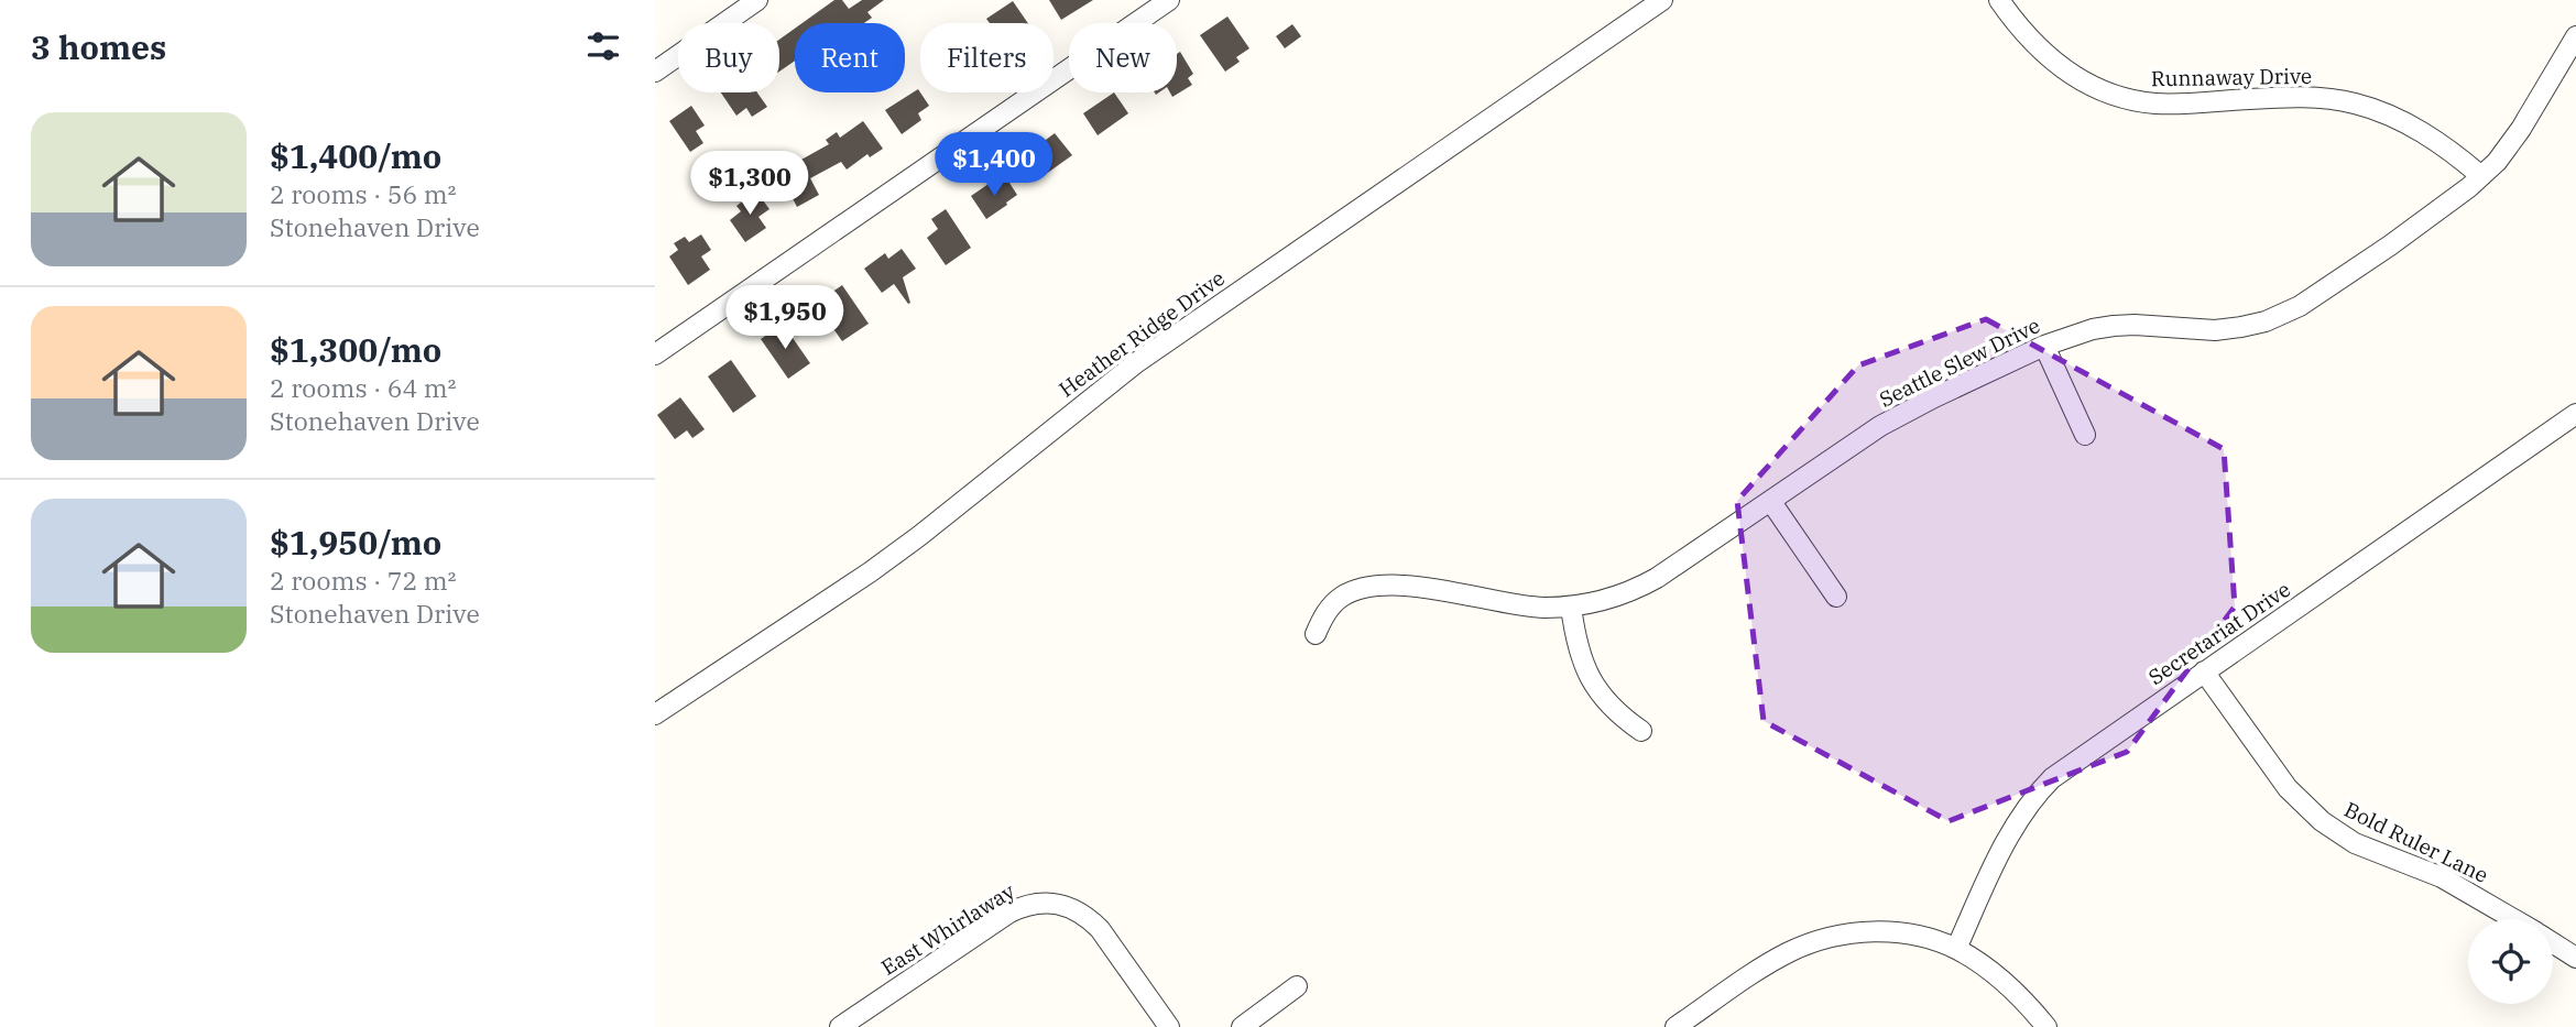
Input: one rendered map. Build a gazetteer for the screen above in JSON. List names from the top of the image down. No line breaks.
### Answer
{"streets":{"street":["Runnaway Drive","Heather Ridge Drive","Seattle Slew Drive","Secretariat Drive","Bold Ruler Lane","East Whirlaway"]},"crossings":[["Runnaway Drive","Seattle Slew Drive"],["Secretariat Drive","Bold Ruler Lane"]],"page":{"heading":"3 homes","chip":["Buy","Rent","Filters","New"],"list":[{"name":"$1,400/mo","note":"2 rooms · 56 m² · Stonehaven Drive"},{"name":"$1,300/mo","note":"2 rooms · 64 m² · Stonehaven Drive"},{"name":"$1,950/mo","note":"2 rooms · 72 m² · Stonehaven Drive"}],"price":["$1,400","$1,300","$1,950"]}}
